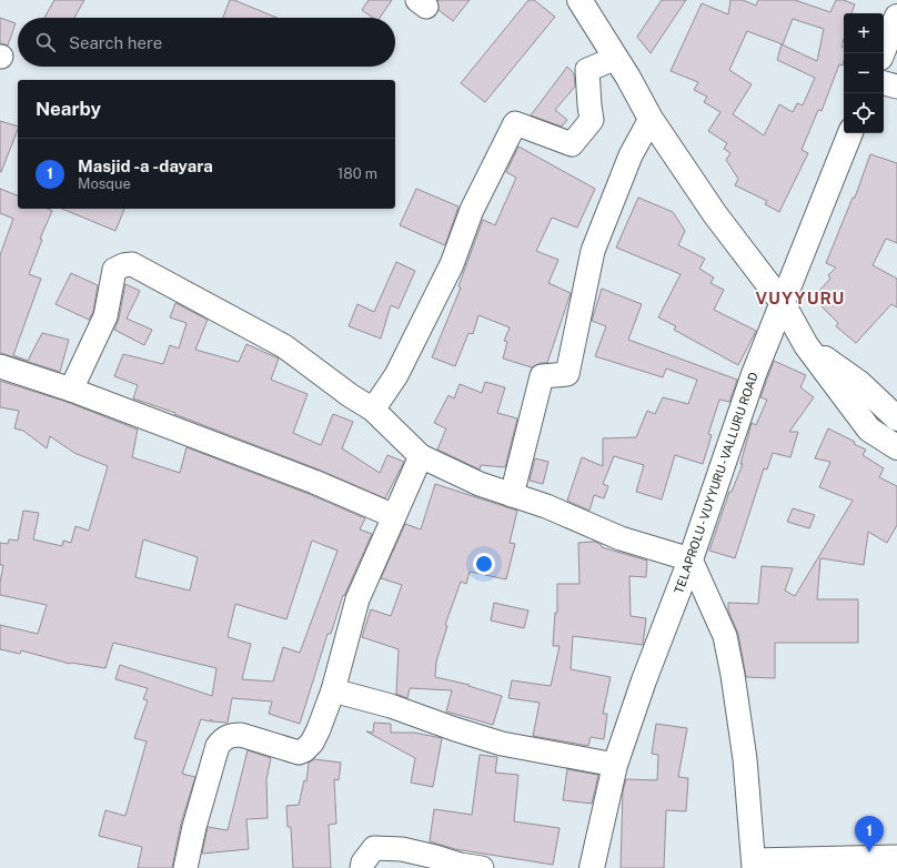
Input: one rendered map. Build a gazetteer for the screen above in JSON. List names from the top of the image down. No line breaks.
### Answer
{"streets":{"main road":["TELAPROLU - VUYYURU - VALLURU ROAD"]},"districts":["VUYYURU"],"page":{"map_buttons":["+","−"],"search":"Search here","heading":"Nearby","list":[{"mark":"1","name":"Masjid -a -dayara","note":"Mosque","value":"180 m"}],"pins":"1"}}
